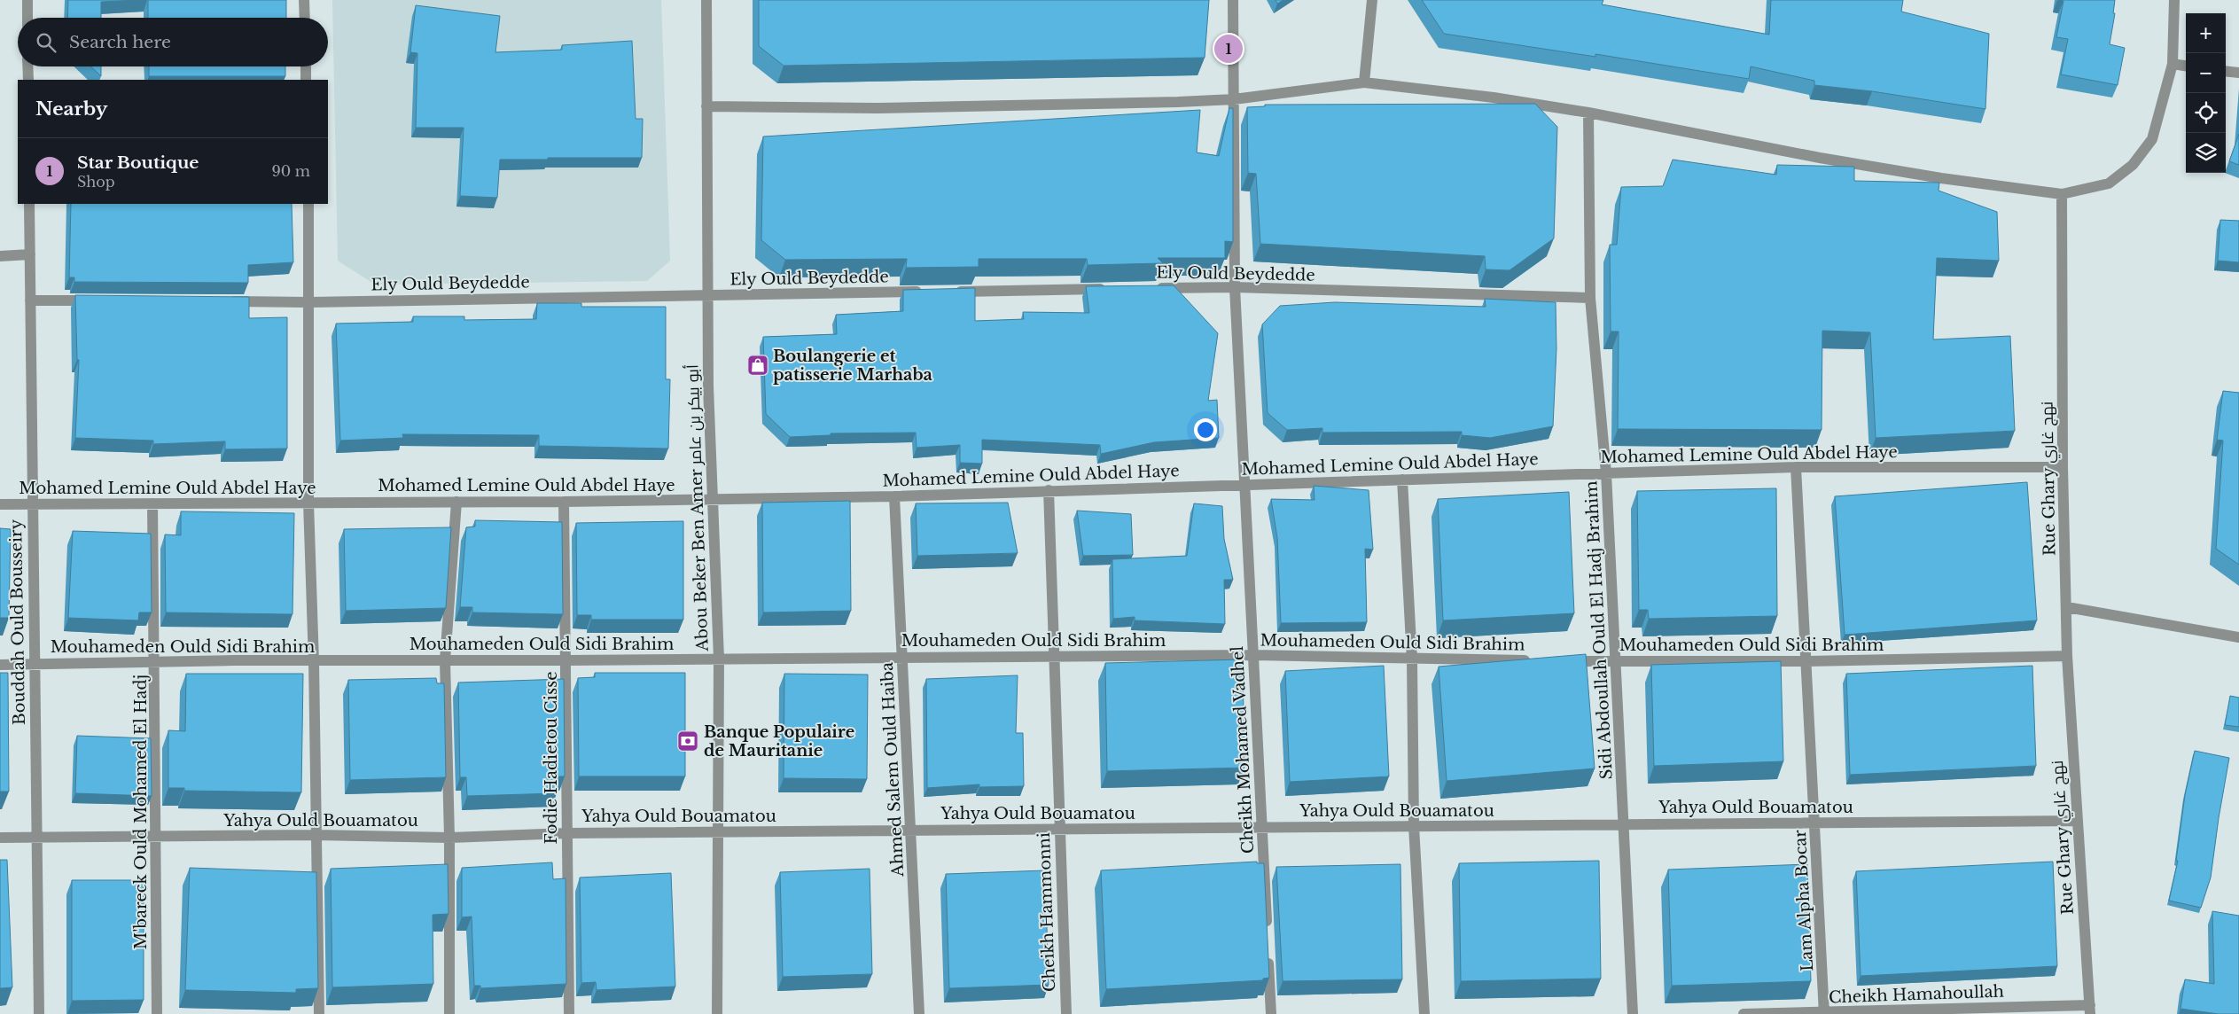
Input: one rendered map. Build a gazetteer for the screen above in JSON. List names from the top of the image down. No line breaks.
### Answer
{"streets":{"street":["Ely Ould Beydedde","Mohamed Lemine Ould Abdel Haye","Rue Ghary نهج غاري","Abou Beker Ben Amer أبو بيكر بن عامر","Bouddah Ould Bousseiry","Sidi Abdoullah Ould El Hadj Brahim","Mouhameden Ould Sidi Brahim","Cheikh Mohamed Vadhel","Fodie Hadietou Cisse","Ahmed Salem Ould Haiba","Yahya Ould Bouamatou","M'bareck Ould Mohamed El Hadj","Lam Alpha Bocar","Cheikh Hammonni","Cheikh Hamahoullah"]},"crossings":[["Ely Ould Beydedde","Abou Beker Ben Amer أبو بيكر بن عامر"],["Ely Ould Beydedde","Sidi Abdoullah Ould El Hadj Brahim"],["Ely Ould Beydedde","Cheikh Mohamed Vadhel"],["Mohamed Lemine Ould Abdel Haye","Rue Ghary نهج غاري"],["Mohamed Lemine Ould Abdel Haye","Abou Beker Ben Amer أبو بيكر بن عامر"],["Mohamed Lemine Ould Abdel Haye","Bouddah Ould Bousseiry"],["Mohamed Lemine Ould Abdel Haye","Sidi Abdoullah Ould El Hadj Brahim"],["Mohamed Lemine Ould Abdel Haye","Cheikh Mohamed Vadhel"],["Mohamed Lemine Ould Abdel Haye","Fodie Hadietou Cisse"],["Mohamed Lemine Ould Abdel Haye","Ahmed Salem Ould Haiba"],["Mohamed Lemine Ould Abdel Haye","M'bareck Ould Mohamed El Hadj"],["Mohamed Lemine Ould Abdel Haye","Lam Alpha Bocar"],["Mohamed Lemine Ould Abdel Haye","Cheikh Hammonni"],["Rue Ghary نهج غاري","Mouhameden Ould Sidi Brahim"],["Rue Ghary نهج غاري","Yahya Ould Bouamatou"],["Rue Ghary نهج غاري","Cheikh Hamahoullah"],["Abou Beker Ben Amer أبو بيكر بن عامر","Mouhameden Ould Sidi Brahim"],["Abou Beker Ben Amer أبو بيكر بن عامر","Yahya Ould Bouamatou"],["Bouddah Ould Bousseiry","Mouhameden Ould Sidi Brahim"],["Bouddah Ould Bousseiry","Yahya Ould Bouamatou"],["Sidi Abdoullah Ould El Hadj Brahim","Mouhameden Ould Sidi Brahim"],["Sidi Abdoullah Ould El Hadj Brahim","Yahya Ould Bouamatou"],["Mouhameden Ould Sidi Brahim","Cheikh Mohamed Vadhel"],["Mouhameden Ould Sidi Brahim","Fodie Hadietou Cisse"],["Mouhameden Ould Sidi Brahim","Ahmed Salem Ould Haiba"],["Mouhameden Ould Sidi Brahim","M'bareck Ould Mohamed El Hadj"],["Mouhameden Ould Sidi Brahim","Lam Alpha Bocar"],["Mouhameden Ould Sidi Brahim","Cheikh Hammonni"],["Cheikh Mohamed Vadhel","Yahya Ould Bouamatou"],["Fodie Hadietou Cisse","Yahya Ould Bouamatou"],["Ahmed Salem Ould Haiba","Yahya Ould Bouamatou"],["Yahya Ould Bouamatou","M'bareck Ould Mohamed El Hadj"],["Yahya Ould Bouamatou","Lam Alpha Bocar"],["Yahya Ould Bouamatou","Cheikh Hammonni"],["Lam Alpha Bocar","Cheikh Hamahoullah"]],"places":{"shop":["Boulangerie et patisserie Marhaba"],"bank":["Banque Populaire de Mauritanie"]},"page":{"map_buttons":["+","−"],"search":"Search here","pins":"1","heading":"Nearby","list":[{"mark":"1","name":"Star Boutique","note":"Shop","value":"90 m"}]}}
